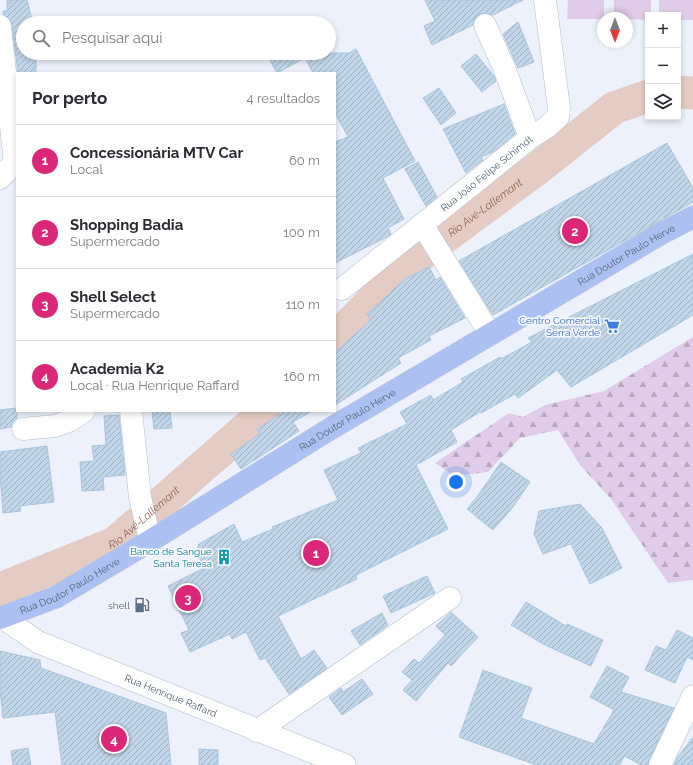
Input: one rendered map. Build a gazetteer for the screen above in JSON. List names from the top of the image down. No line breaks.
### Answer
{"streets":{"main road":["Rua Doutor Paulo Herve"],"street":["Rua João Felipe Schimdt","Rua Henrique Raffard"]},"crossings":[["Rua Doutor Paulo Herve","Rua Henrique Raffard"]],"water":["Rio Avé‐Lallemant"],"places":{"supermarket":["Centro Comercial Serra Verde"],"building":["Banco de Sangue Santa Teresa"],"fuel station":["shell"]},"north":"bottom","page":{"map_buttons":["+","−"],"search":"Pesquisar aqui","heading":["Por perto","4 resultados"],"list":[{"mark":"1","name":"Concessionária MTV Car","note":"Local","value":"60 m"},{"mark":"2","name":"Shopping Badia","note":"Supermercado","value":"100 m"},{"mark":"3","name":"Shell Select","note":"Supermercado","value":"110 m"},{"mark":"4","name":"Academia K2","note":"Local · Rua Henrique Raffard","value":"160 m"}],"pins":["2","1","3","4"]}}
